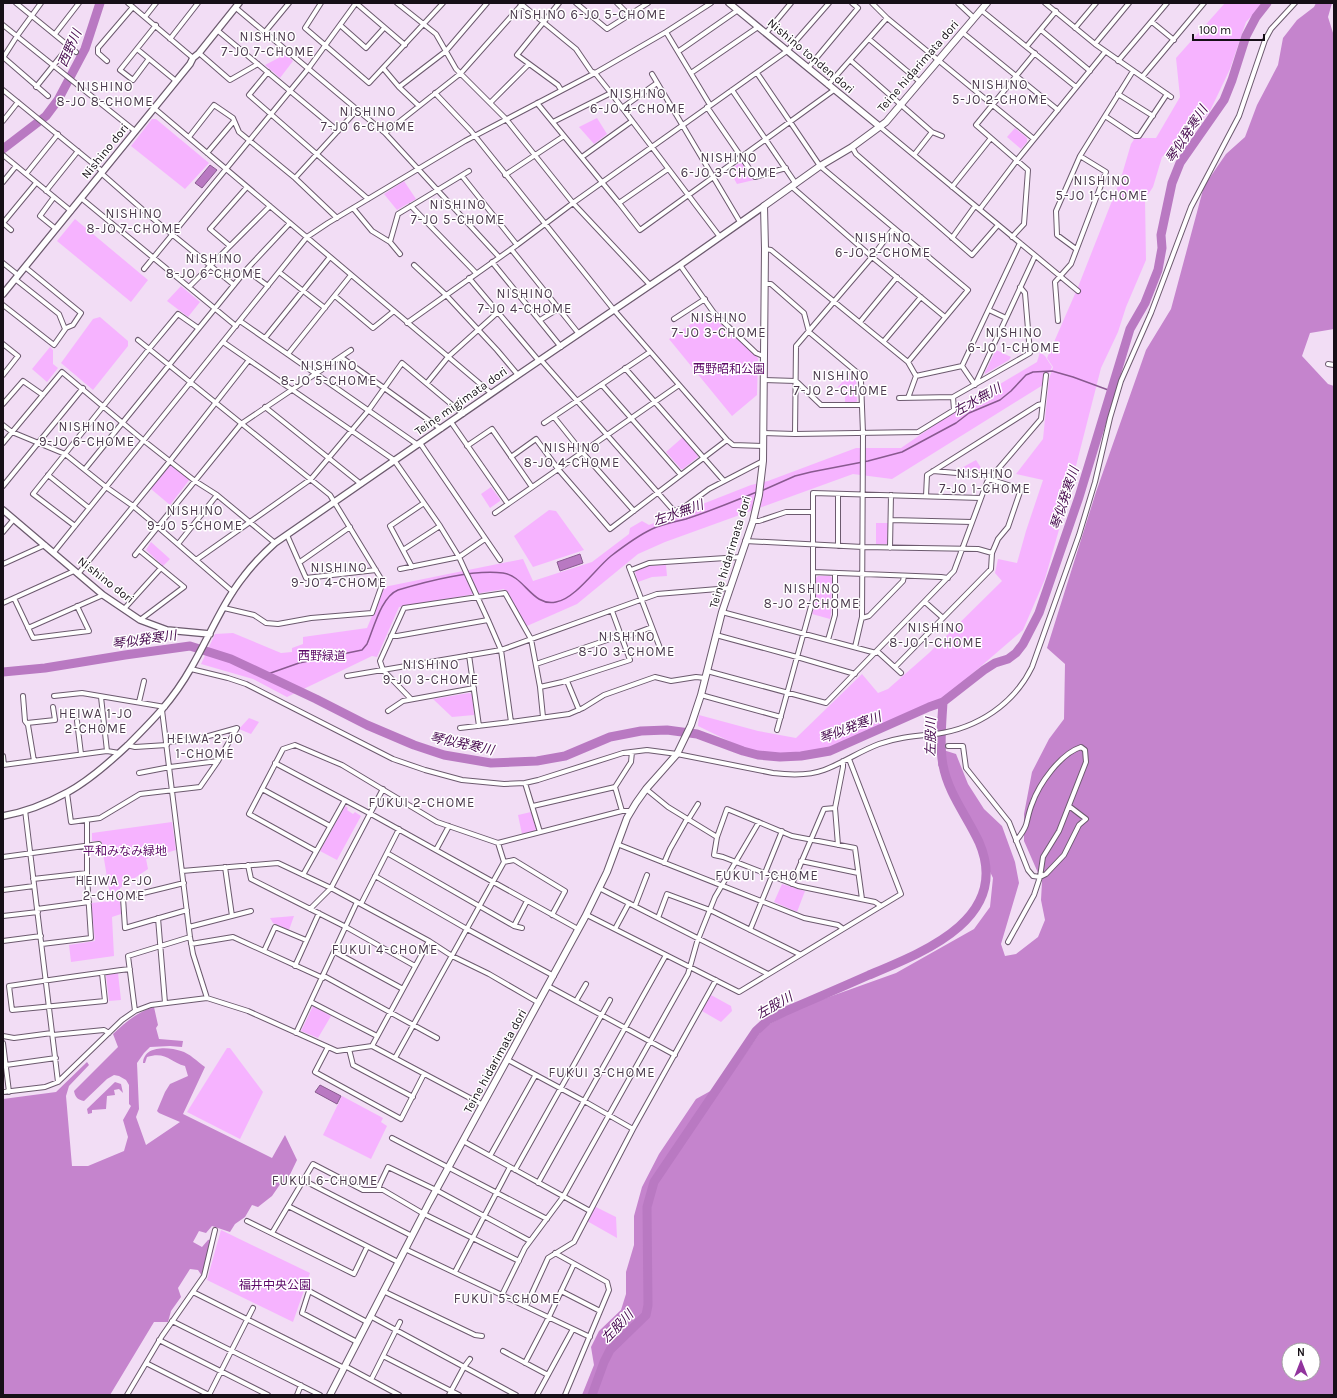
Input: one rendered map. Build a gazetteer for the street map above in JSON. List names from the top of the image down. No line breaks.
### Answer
{"streets":{"main road":["Teine hidarimata dori"],"street":["Nishino tonden dori","Nishino dori","Teine migimata dori"]},"crossings":[["Nishino tonden dori","Teine hidarimata dori"],["Teine hidarimata dori","Teine migimata dori"],["Nishino dori","Teine migimata dori"]],"districts":["NISHINO 6-JO 5-CHOME","NISHINO 7-JO 7-CHOME","NISHINO 5-JO 2-CHOME","NISHINO 8-JO 8-CHOME","NISHINO 6-JO 4-CHOME","NISHINO 7-JO 6-CHOME","NISHINO 6-JO 3-CHOME","NISHINO 5-JO 1-CHOME","NISHINO 7-JO 5-CHOME","NISHINO 8-JO 7-CHOME","NISHINO 6-JO 2-CHOME","NISHINO 8-JO 6-CHOME","NISHINO 7-JO 4-CHOME","NISHINO 7-JO 3-CHOME","NISHINO 6-JO 1-CHOME","NISHINO 8-JO 5-CHOME","NISHINO 7-JO 2-CHOME","NISHINO 9-JO 6-CHOME","NISHINO 8-JO 4-CHOME","NISHINO 7-JO 1-CHOME","NISHINO 9-JO 5-CHOME","NISHINO 9-JO 4-CHOME","NISHINO 8-JO 2-CHOME","NISHINO 8-JO 1-CHOME","NISHINO 8-JO 3-CHOME","NISHINO 9-JO 3-CHOME","HEIWA 1-JO 2-CHOME","HEIWA 2-JO 1-CHOME","FUKUI 2-CHOME","FUKUI 1-CHOME","HEIWA 2-JO 2-CHOME","FUKUI 4-CHOME","FUKUI 3-CHOME","FUKUI 6-CHOME","FUKUI 5-CHOME"],"water":["西野川","琴似発寒川","左水無川","左股川"],"parks":["西野昭和公園","西野緑道","平和みなみ緑地","福井中央公園"],"scale_bar":"100 m","north":"top"}
